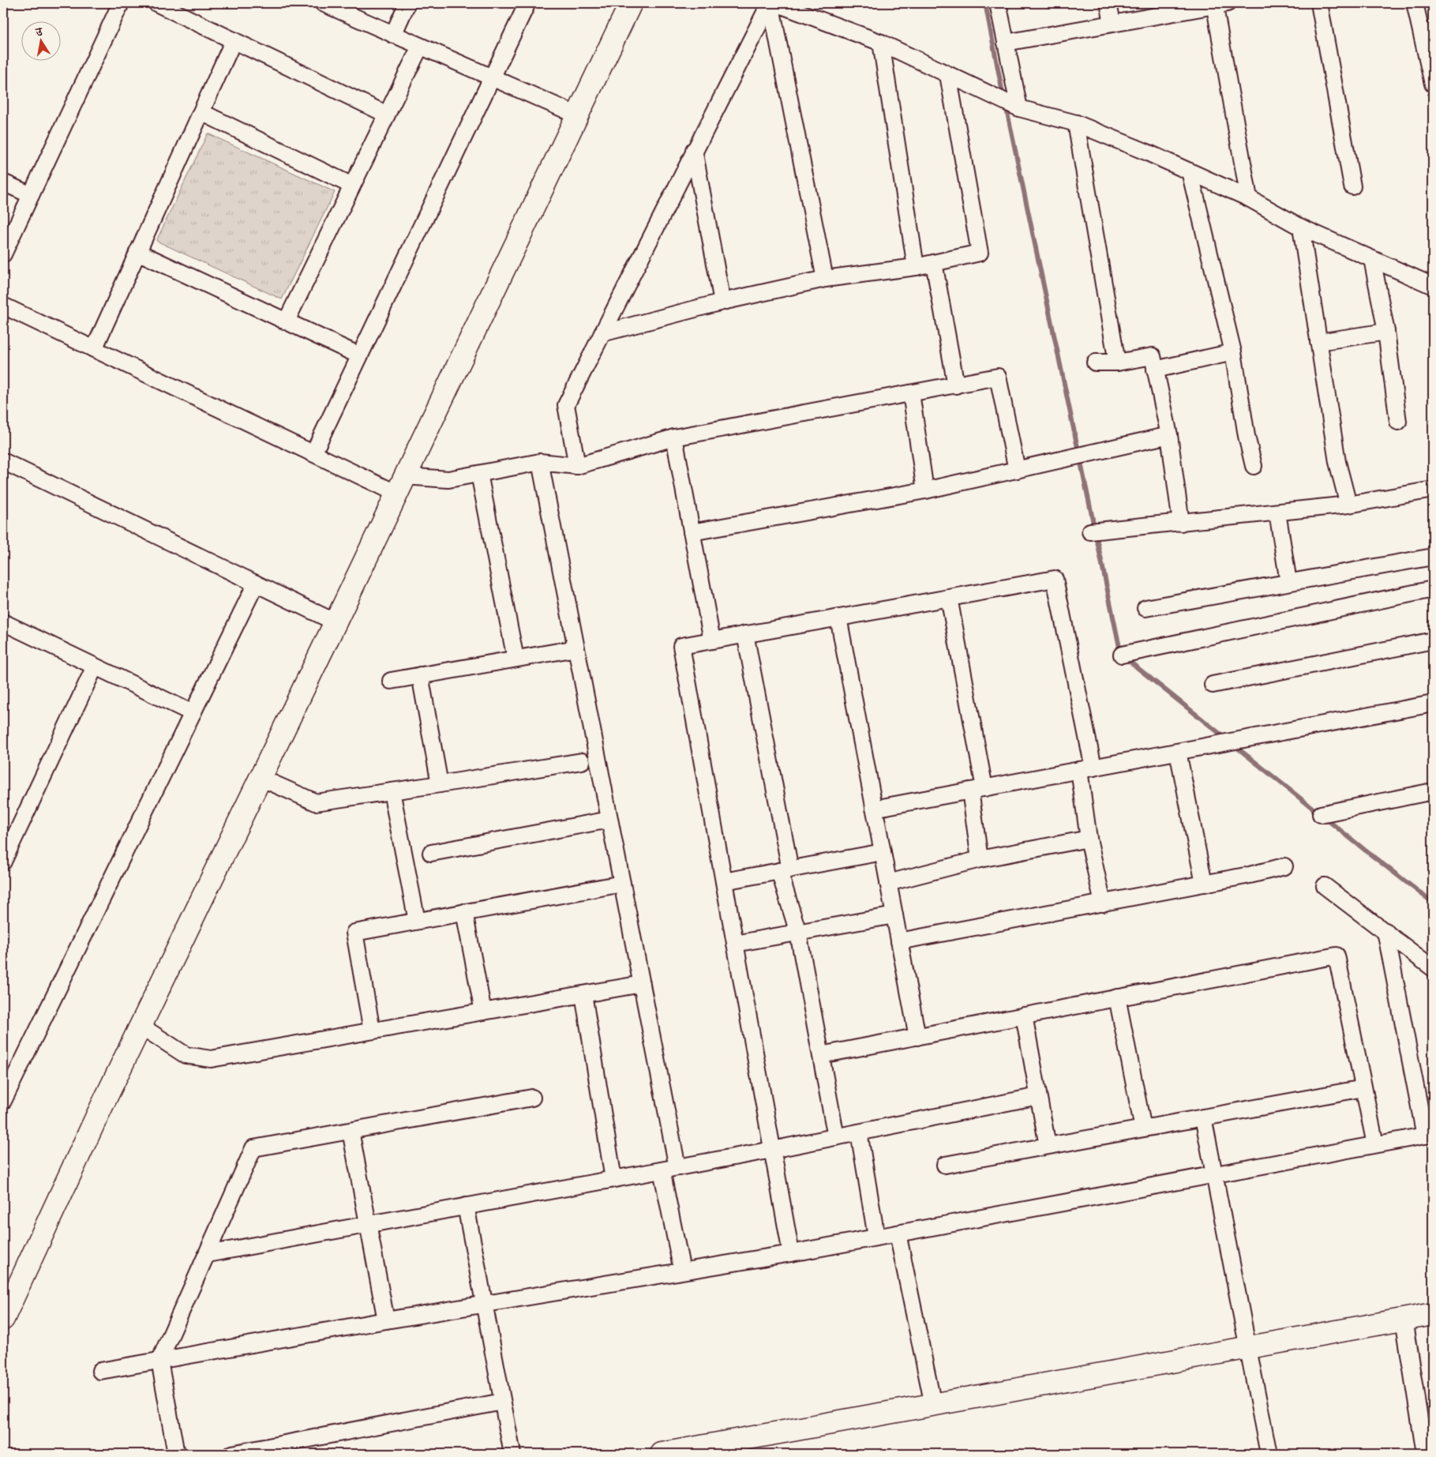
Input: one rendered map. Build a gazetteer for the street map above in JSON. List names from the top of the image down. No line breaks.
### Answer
{"north":"top"}
